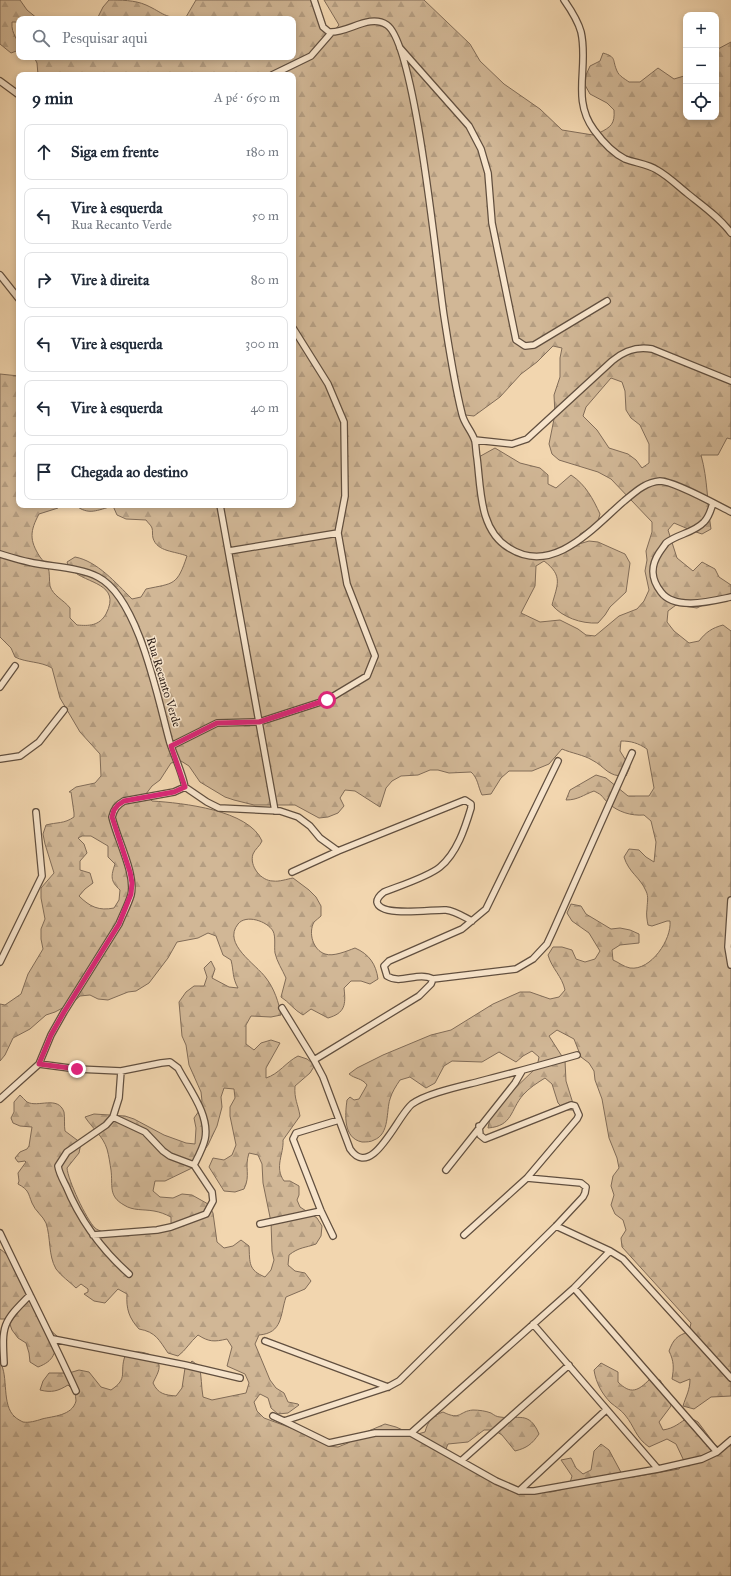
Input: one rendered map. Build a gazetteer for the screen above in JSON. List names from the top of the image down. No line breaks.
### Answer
{"streets":{"street":["Rua Recanto Verde"]},"page":{"map_buttons":["+","−"],"search":"Pesquisar aqui","heading":["9 min","A pé · 650 m"],"list":[["Siga em frente","180 m"],["Vire à esquerda","Rua Recanto Verde","50 m"],["Vire à direita","80 m"],["Vire à esquerda","300 m"],["Vire à esquerda","40 m"],"Chegada ao destino"]}}
